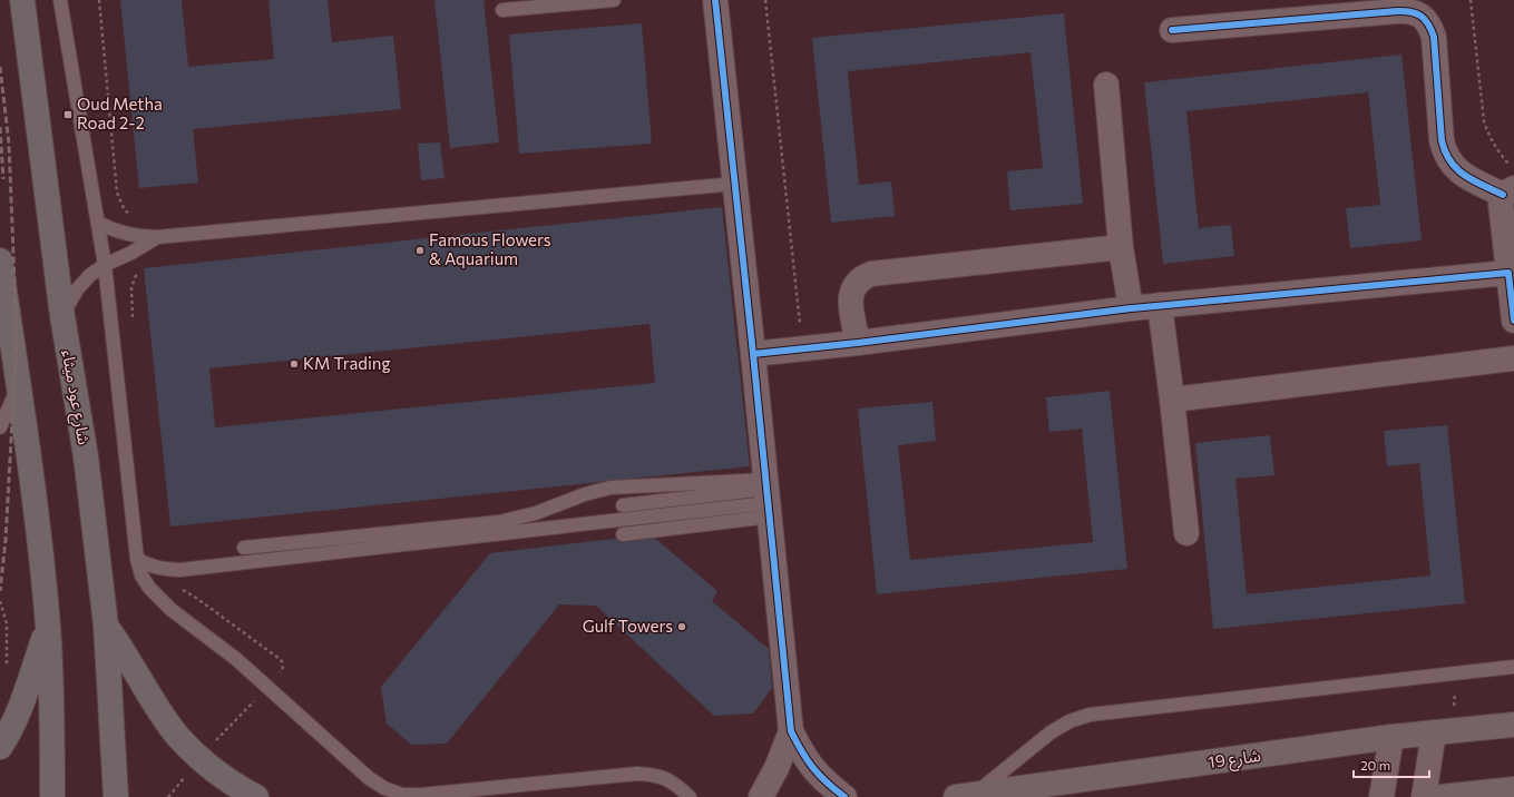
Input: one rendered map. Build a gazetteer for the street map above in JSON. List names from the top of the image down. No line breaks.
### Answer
{"streets":{"main road":["شارع عود ميثاء","شارع 19"]},"places":{"transit":["Oud Metha Road 2-2"],"other":["Famous Flowers & Aquarium","KM Trading","Gulf Towers"]},"scale_bar":"20 m"}
